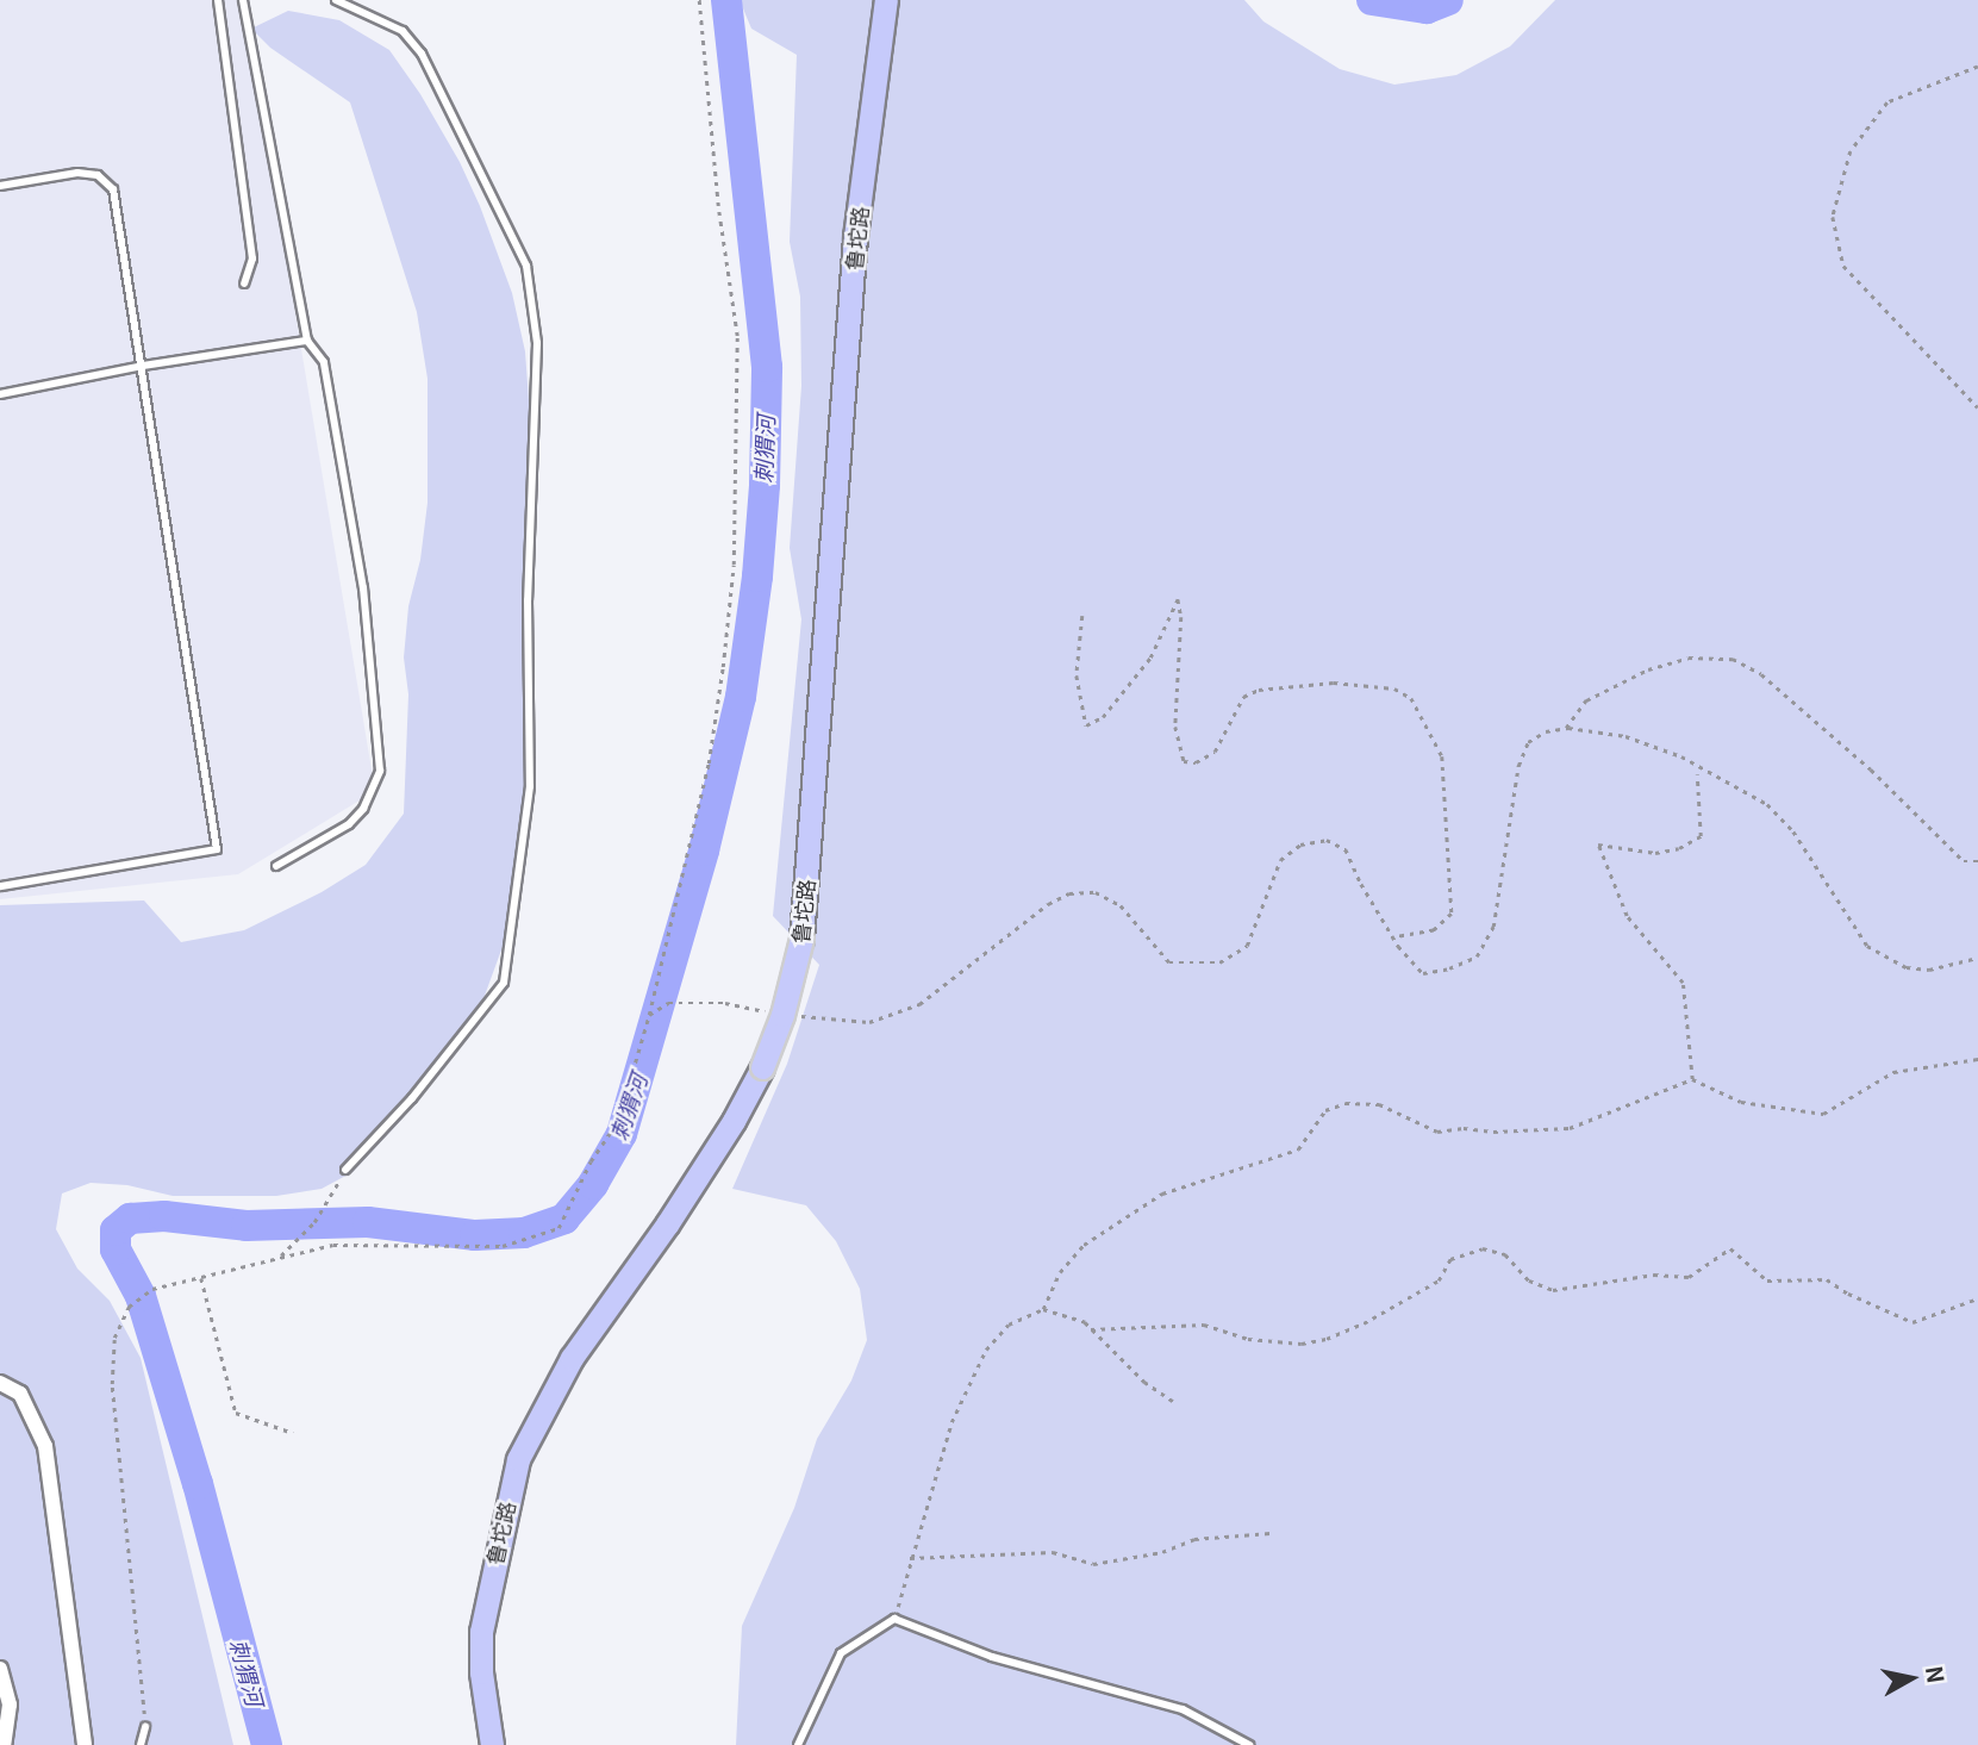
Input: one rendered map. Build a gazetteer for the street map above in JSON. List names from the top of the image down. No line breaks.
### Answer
{"streets":{"main road":["鲁坨路"]},"water":["刺猬河"],"north":"right"}
